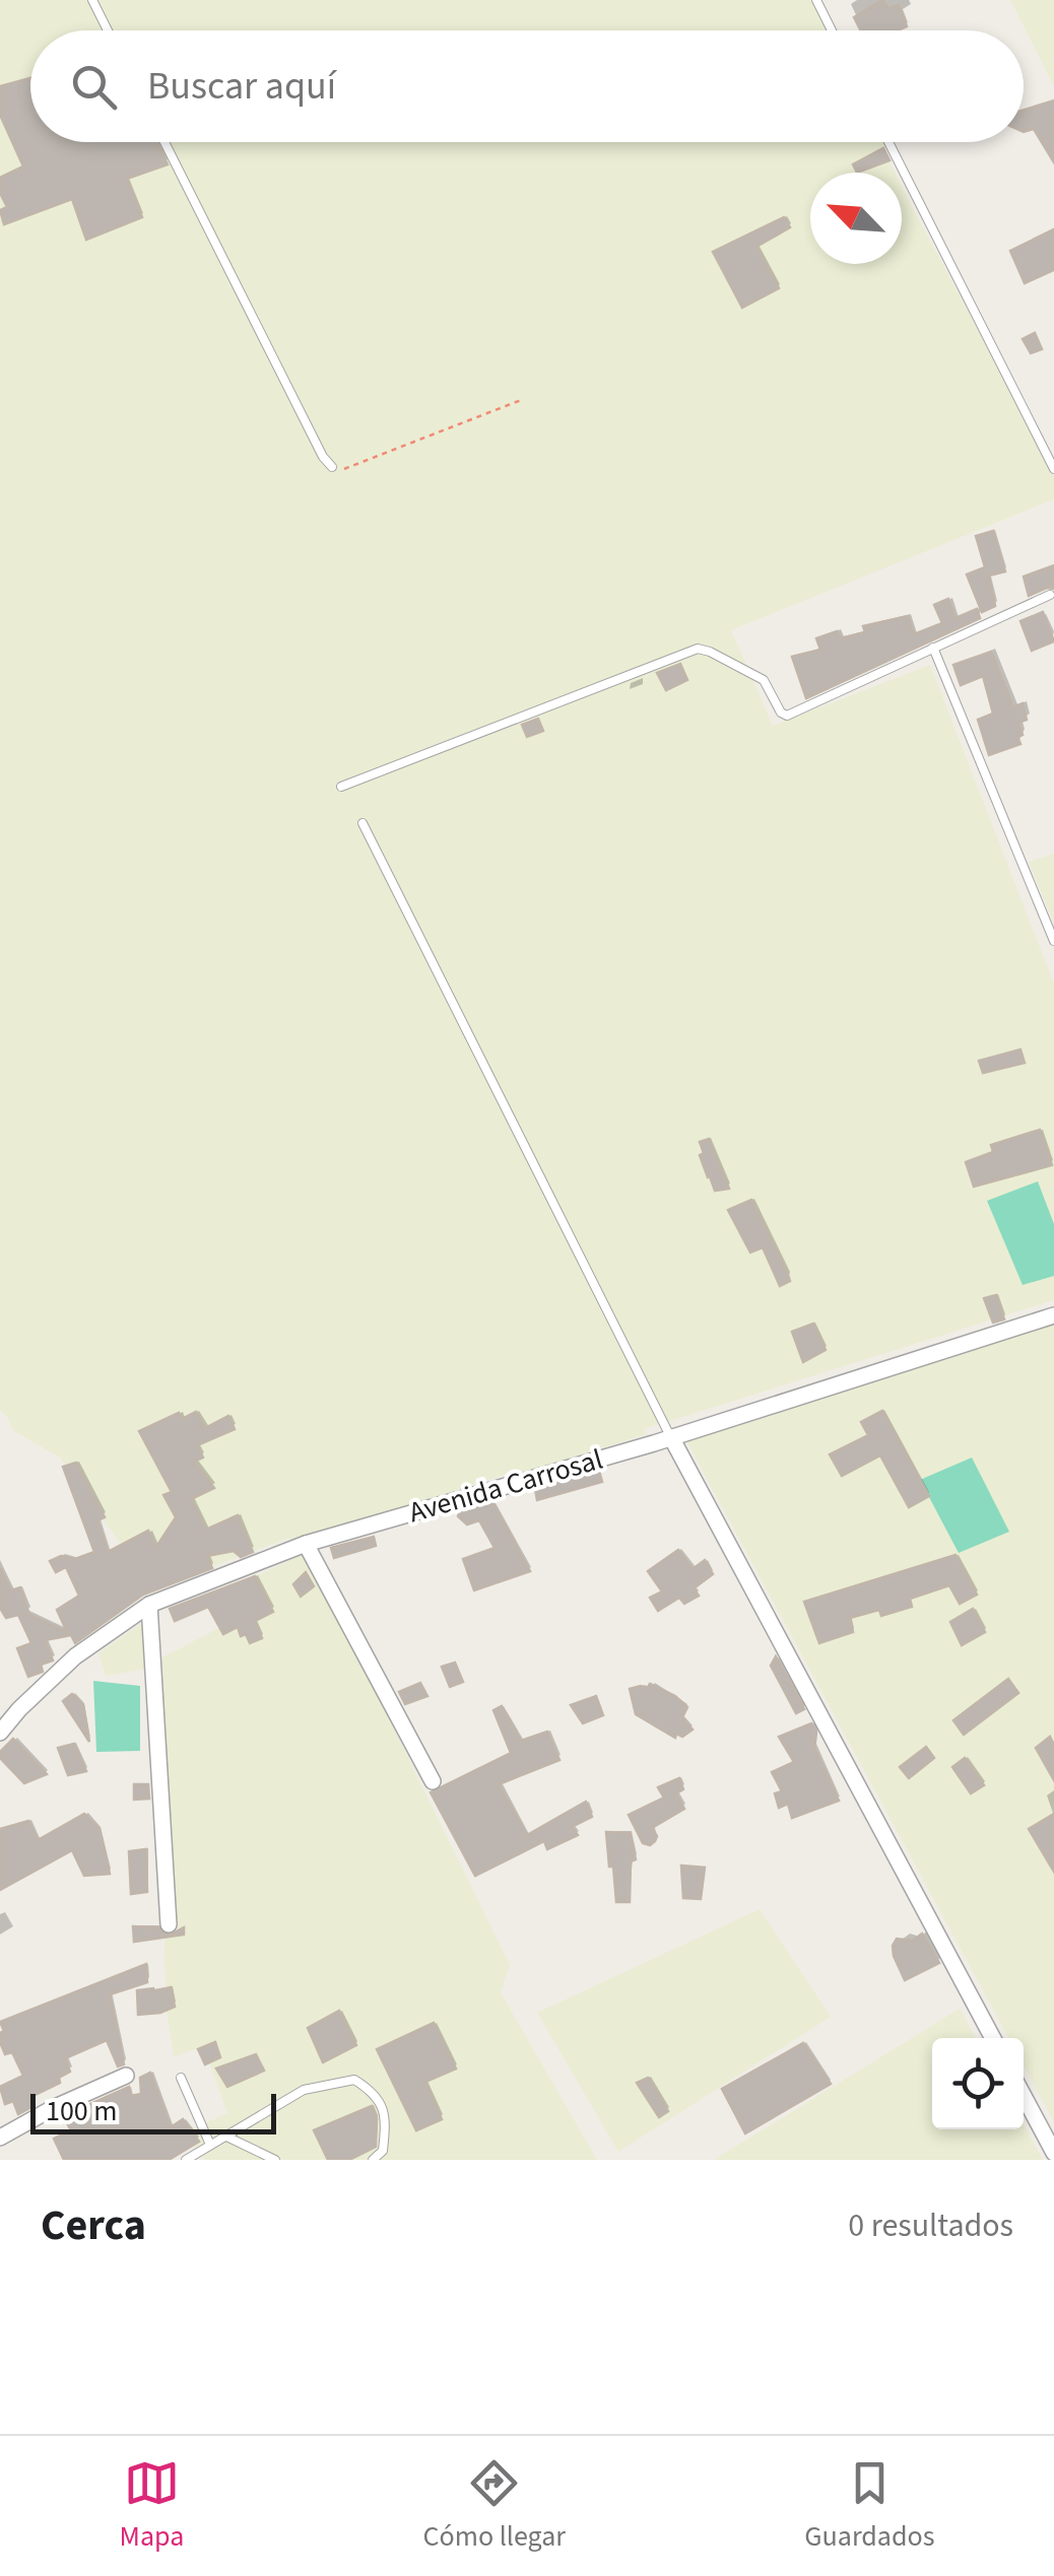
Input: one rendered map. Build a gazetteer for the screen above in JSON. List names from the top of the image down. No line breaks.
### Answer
{"streets":{"street":["Avenida Carrosal"]},"scale_bar":"100 m","north":"top left","page":{"search":"Buscar aquí","scale":"100 m","heading":["Cerca","0 resultados"],"nav":["Mapa","Cómo llegar","Guardados"]}}
